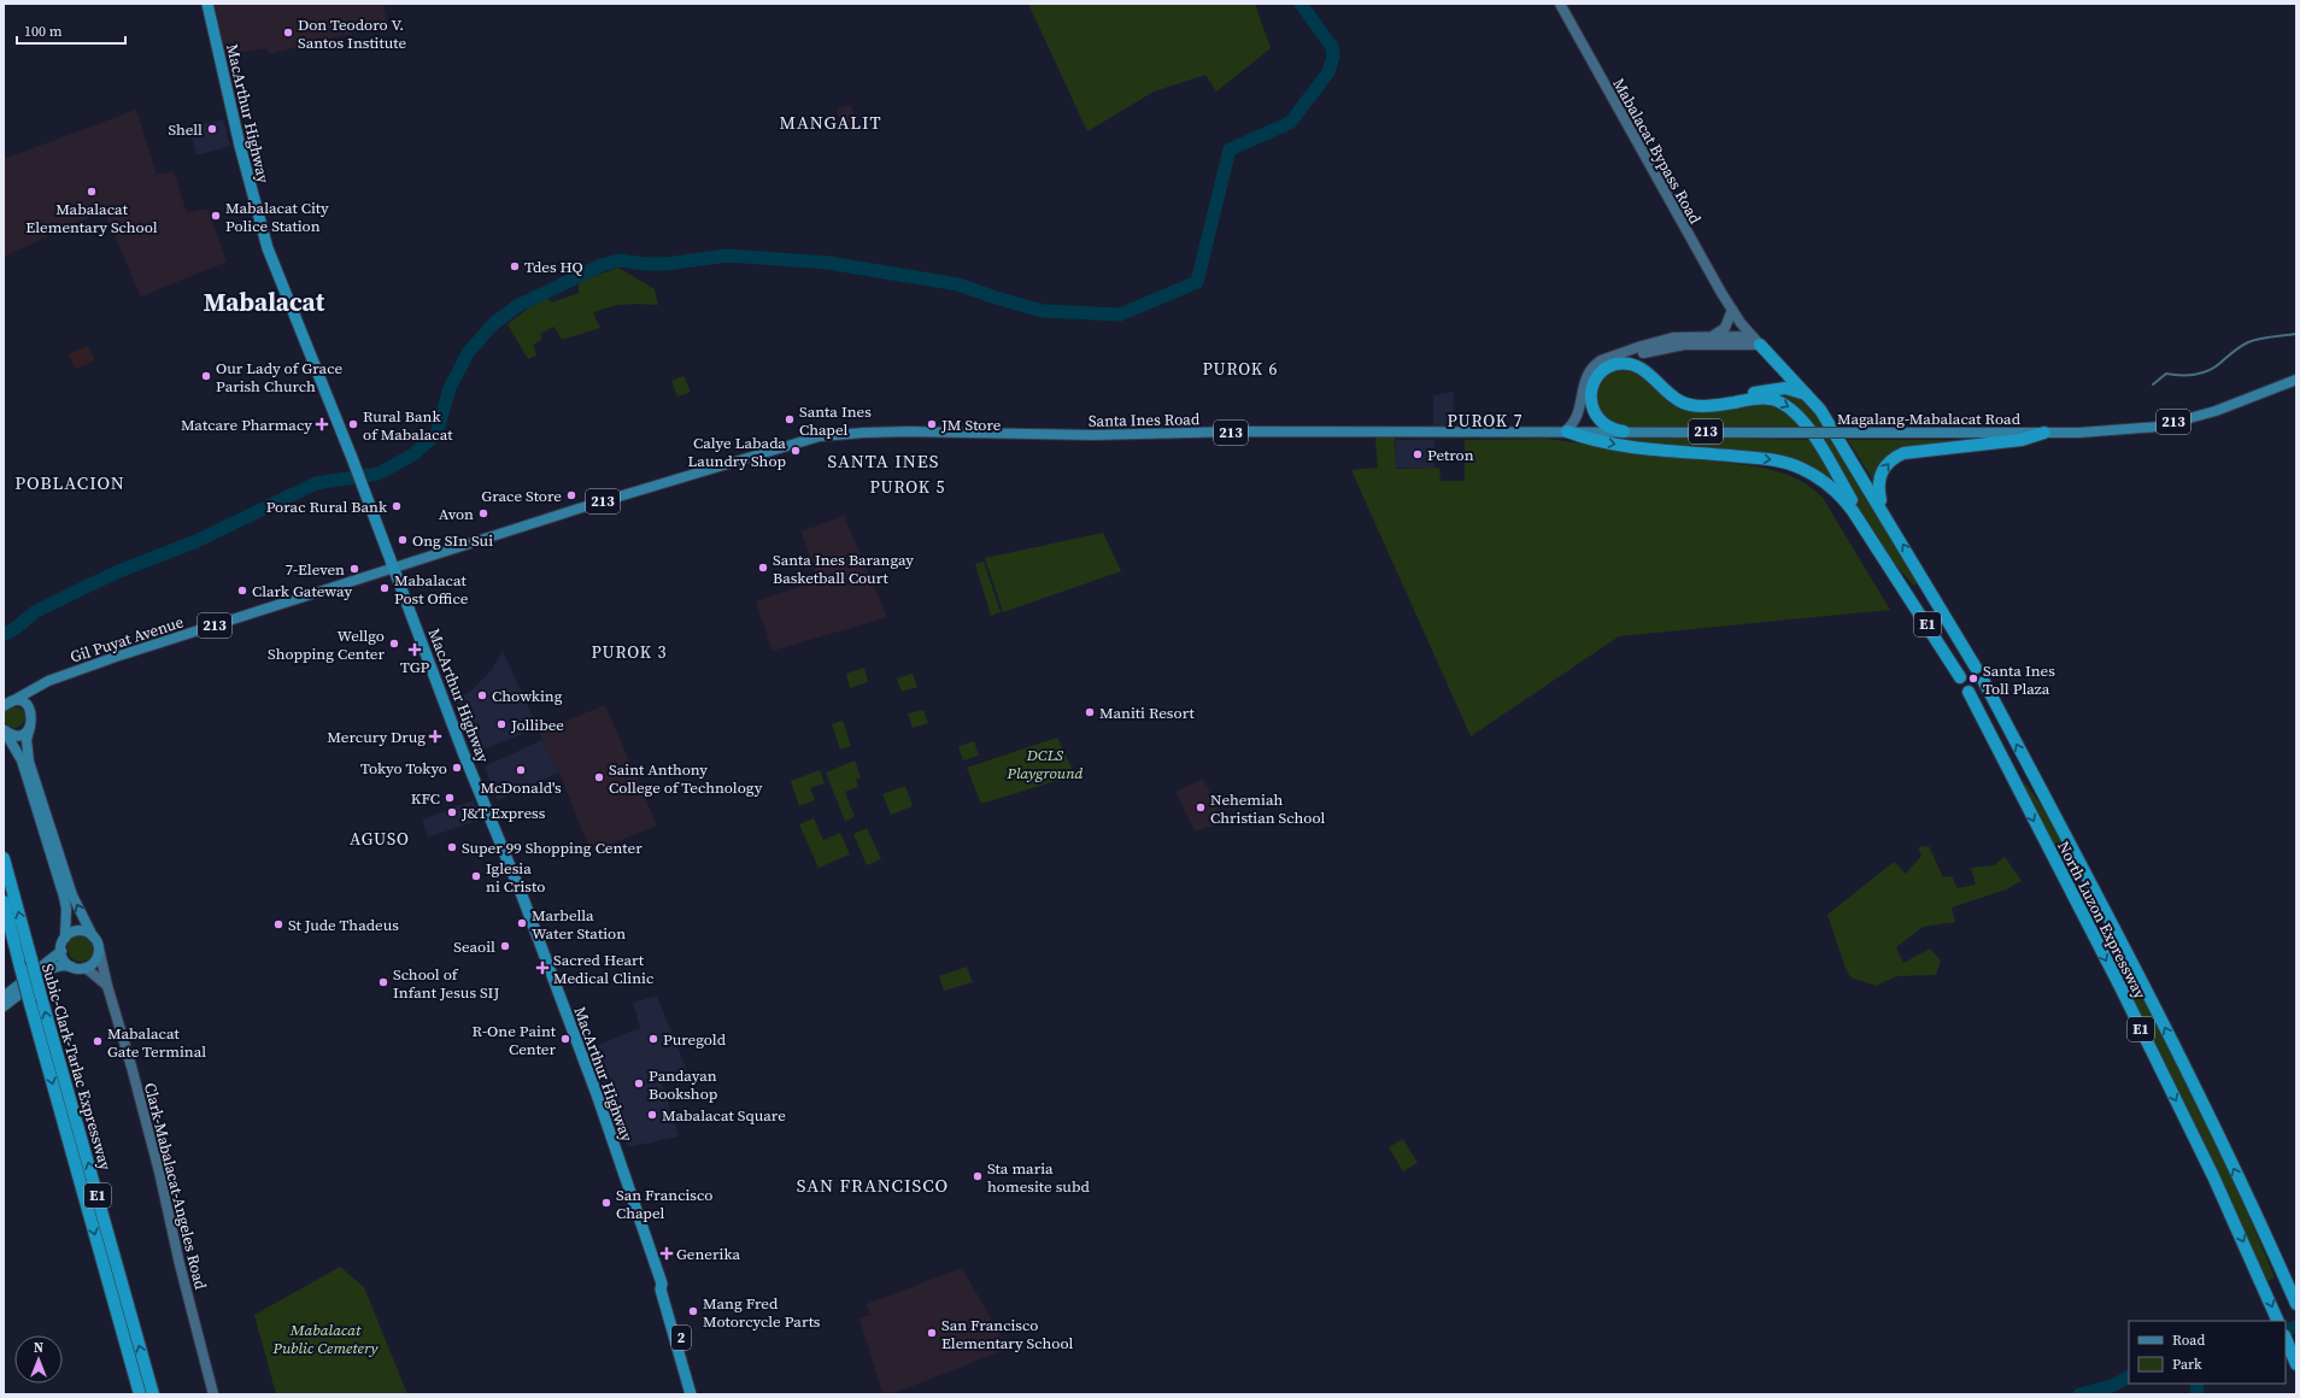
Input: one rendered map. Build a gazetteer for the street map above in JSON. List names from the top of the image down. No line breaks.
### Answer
{"streets":{"highway":["MacArthur Highway","E1","North Luzon Expressway","Subic-Clark-Tarlac Expressway","2"],"main road":["Mabalacat Bypass Road","Magalang-Mabalacat Road","Santa Ines Road","213","Gil Puyat Avenue","Clark-Mabalacat-Angeles Road"]},"crossings":[["MacArthur Highway","Santa Ines Road"],["MacArthur Highway","Gil Puyat Avenue"],["Magalang-Mabalacat Road","Santa Ines Road"],["Santa Ines Road","Gil Puyat Avenue"],["213","Gil Puyat Avenue"]],"districts":["MANGALIT","Mabalacat","PUROK 6","PUROK 7","SANTA INES","POBLACION","PUROK 5","PUROK 3","AGUSO","SAN FRANCISCO"],"parks":["DCLS Playground","Mabalacat Public Cemetery"],"places":{"other":["Don Teodoro V. Santos Institute","Shell","Mabalacat Elementary School","Mabalacat City Police Station","Tdes HQ","Our Lady of Grace Parish Church","Santa Ines Chapel","Rural Bank of Mabalacat","JM Store","Calye Labada Laundry Shop","Petron","Grace Store","Porac Rural Bank","Avon","Ong SIn Sui","Santa Ines Barangay Basketball Court","7-Eleven","Mabalacat Post Office","Clark Gateway","Wellgo Shopping Center","Santa Ines Toll Plaza","Chowking","Maniti Resort","Jollibee","Tokyo Tokyo","McDonald's","Saint Anthony College of Technology","KFC","Nehemiah Christian School","J&T Express","Super 99 Shopping Center","Iglesia ni Cristo","Marbella Water Station","St Jude Thadeus","Seaoil","School of Infant Jesus SIJ","R-One Paint Center","Puregold","Mabalacat Gate Terminal","Pandayan Bookshop","Mabalacat Square","Sta maria homesite subd","San Francisco Chapel","Mang Fred Motorcycle Parts","San Francisco Elementary School"],"health":["Matcare Pharmacy","TGP","Mercury Drug","Sacred Heart Medical Clinic","Generika"]},"legend":["Road","Park"],"scale_bar":"100 m","north":"top"}
